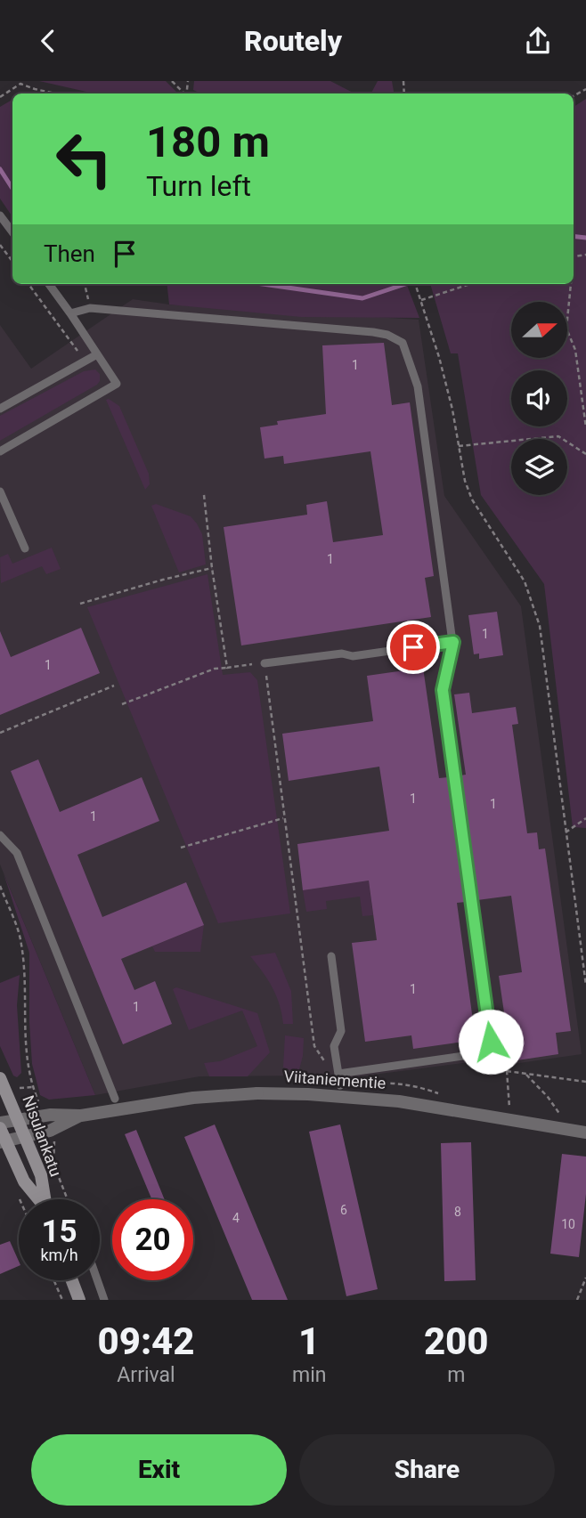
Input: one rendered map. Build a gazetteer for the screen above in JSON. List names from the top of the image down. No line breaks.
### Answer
{"streets":{"main road":["Nisulankatu"],"street":["Viitaniementie"]},"crossings":[["Viitaniementie","Nisulankatu"]],"house_numbers":["1","1","1","1","1","1","1","1","1","6","8","4","10"],"north":"right","page":{"header":"Routely","turn":["180 m","Turn left"],"then":"Then","speed":"15 km/h","limit":"20","eta":["09:42","Arrival","1","min","200","m"],"buttons":["Exit","Share"]}}
